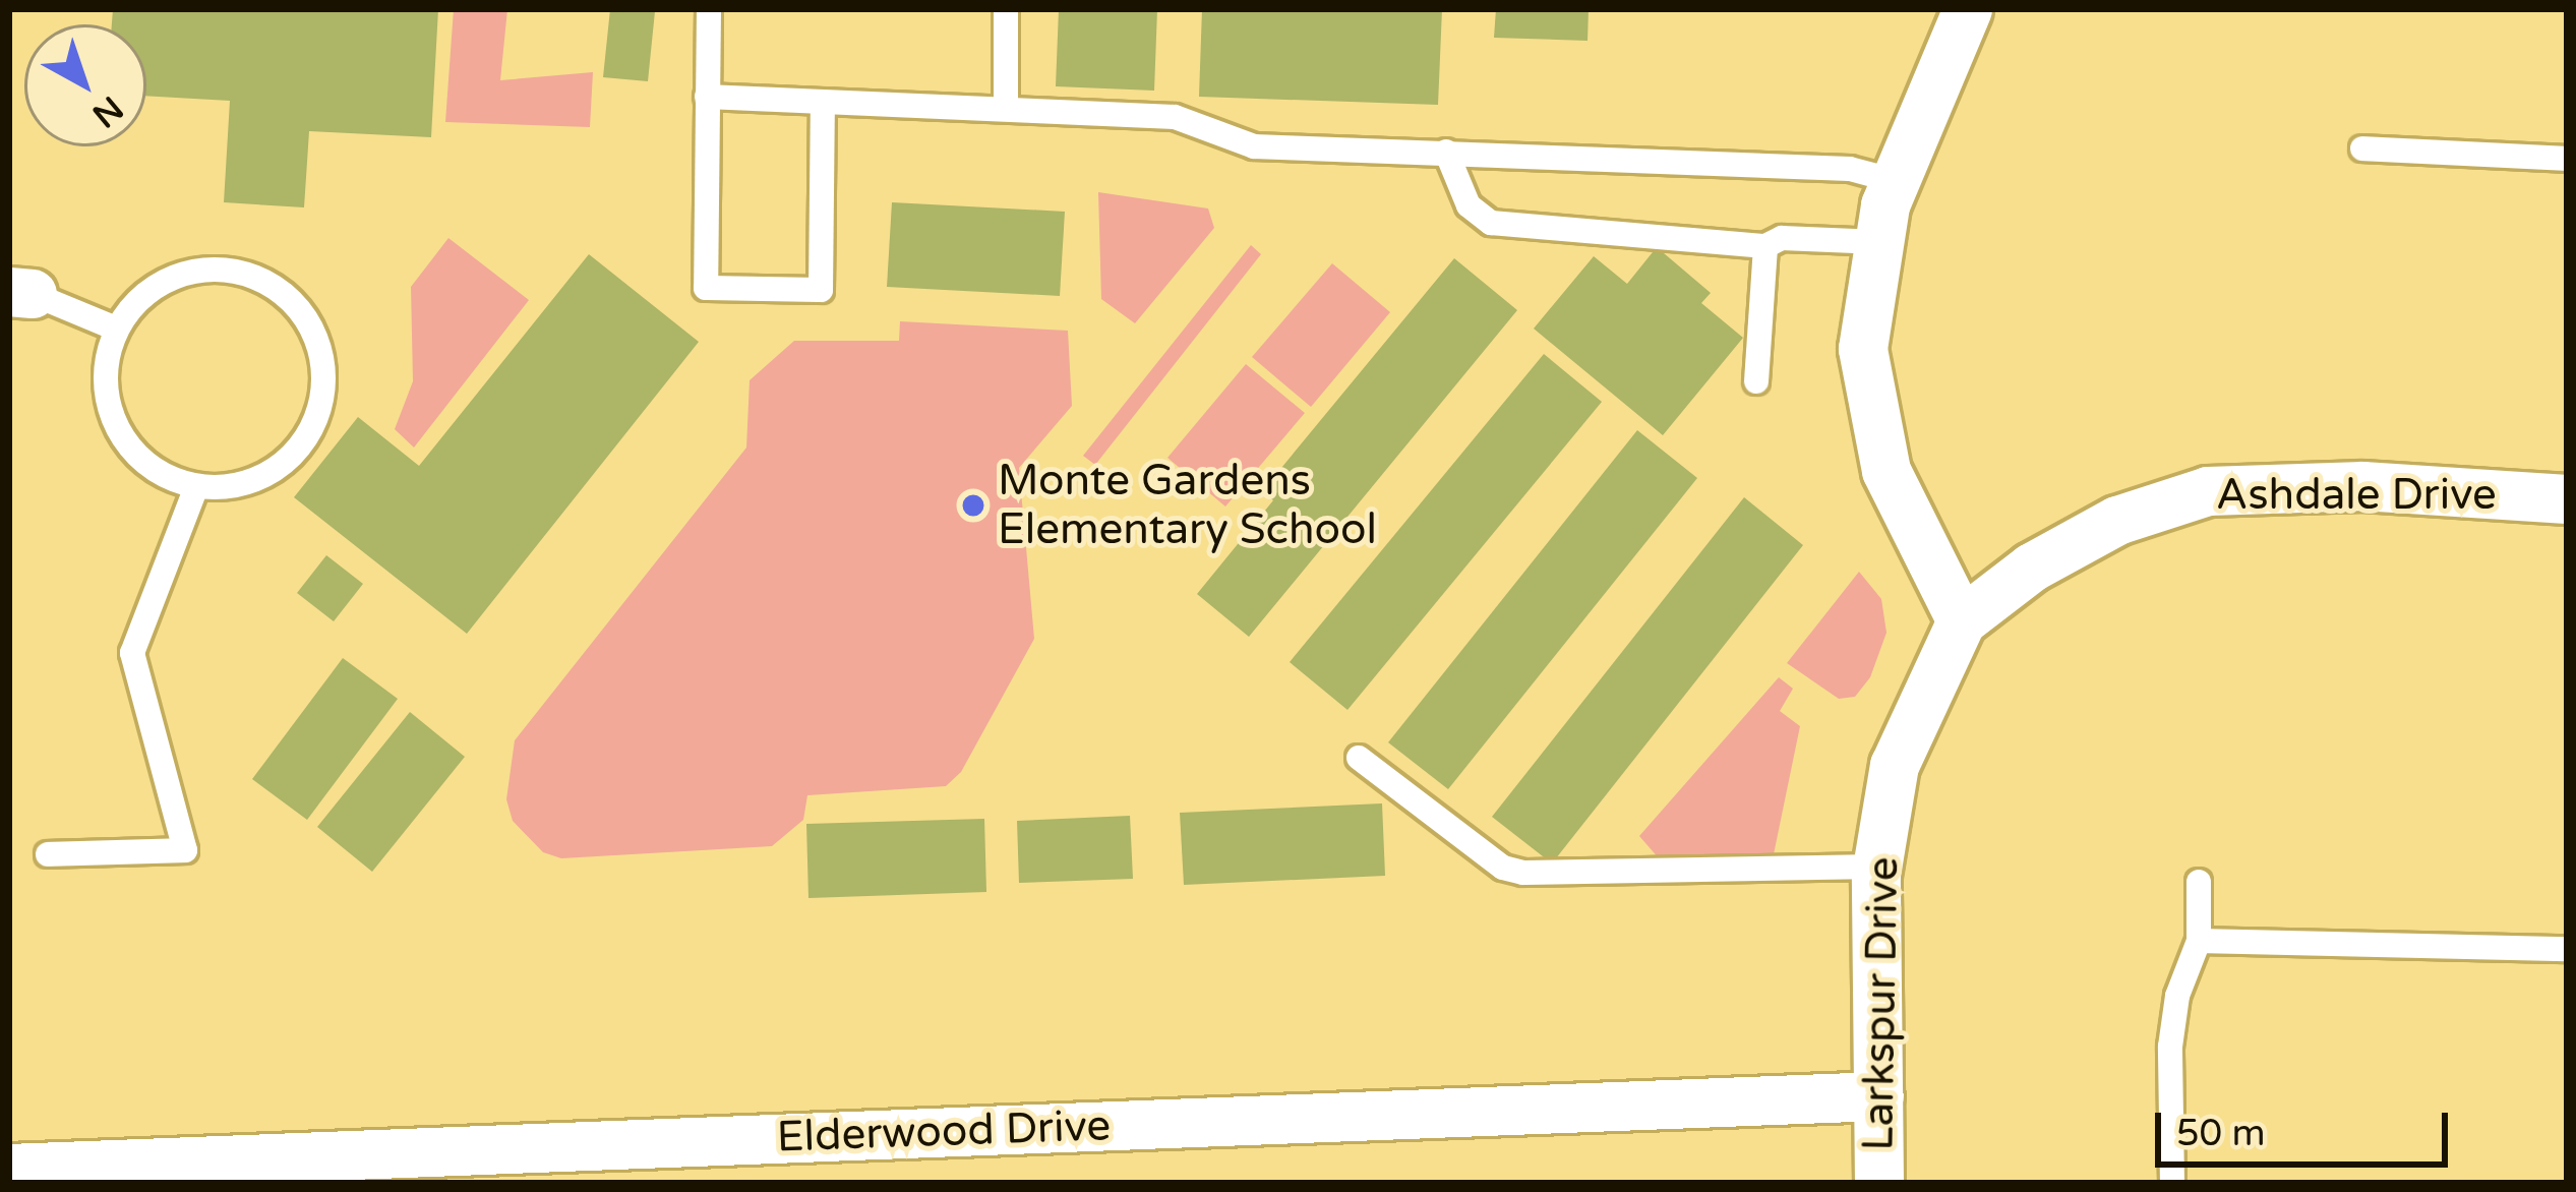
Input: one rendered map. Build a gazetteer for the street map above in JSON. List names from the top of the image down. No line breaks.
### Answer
{"streets":{"street":["Ashdale Drive","Larkspur Drive","Elderwood Drive"]},"crossings":[["Ashdale Drive","Larkspur Drive"],["Larkspur Drive","Elderwood Drive"]],"places":["Monte Gardens Elementary School"],"scale_bar":"50 m","north":"bottom right"}
